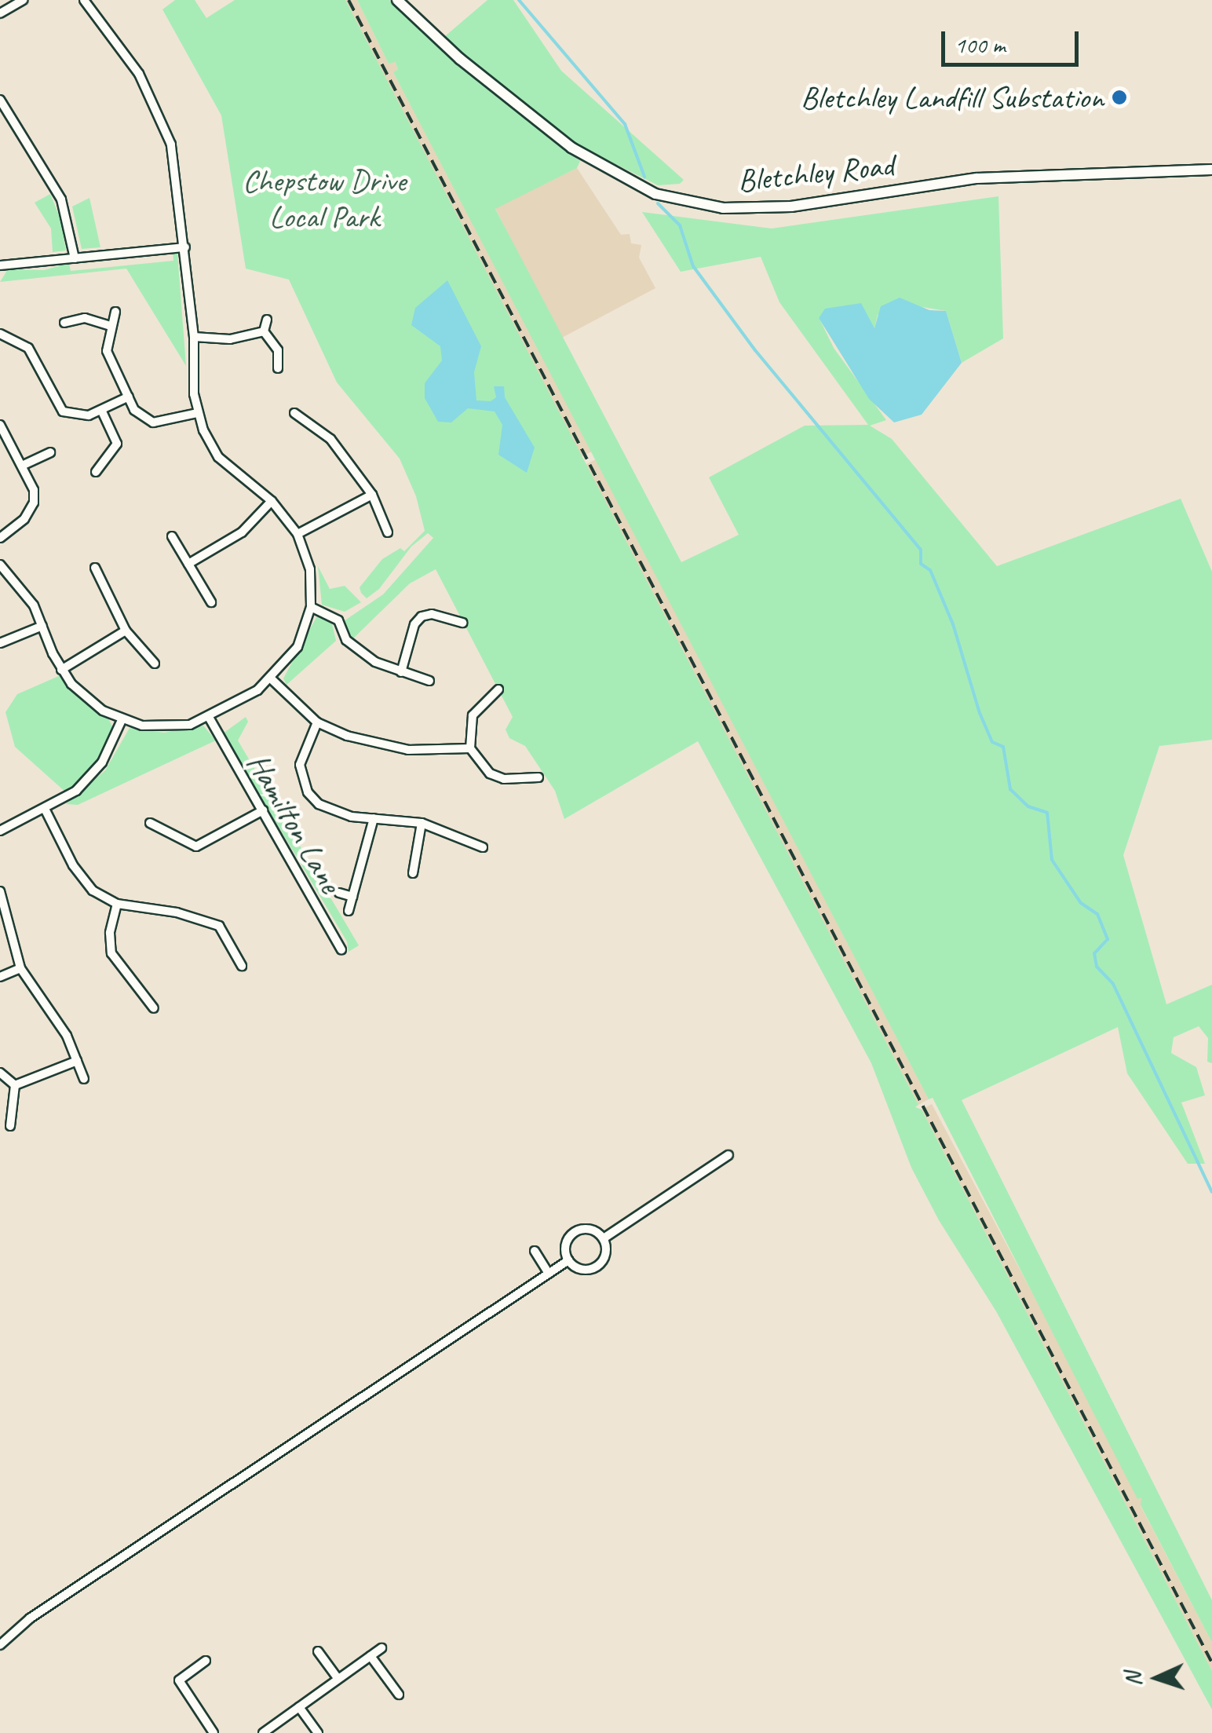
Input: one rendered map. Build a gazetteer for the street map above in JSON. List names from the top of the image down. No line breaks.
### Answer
{"streets":{"street":["Bletchley Road","Hamilton Lane"]},"parks":["Chepstow Drive Local Park"],"places":["Bletchley Landfill Substation"],"scale_bar":"100 m","north":"left"}
